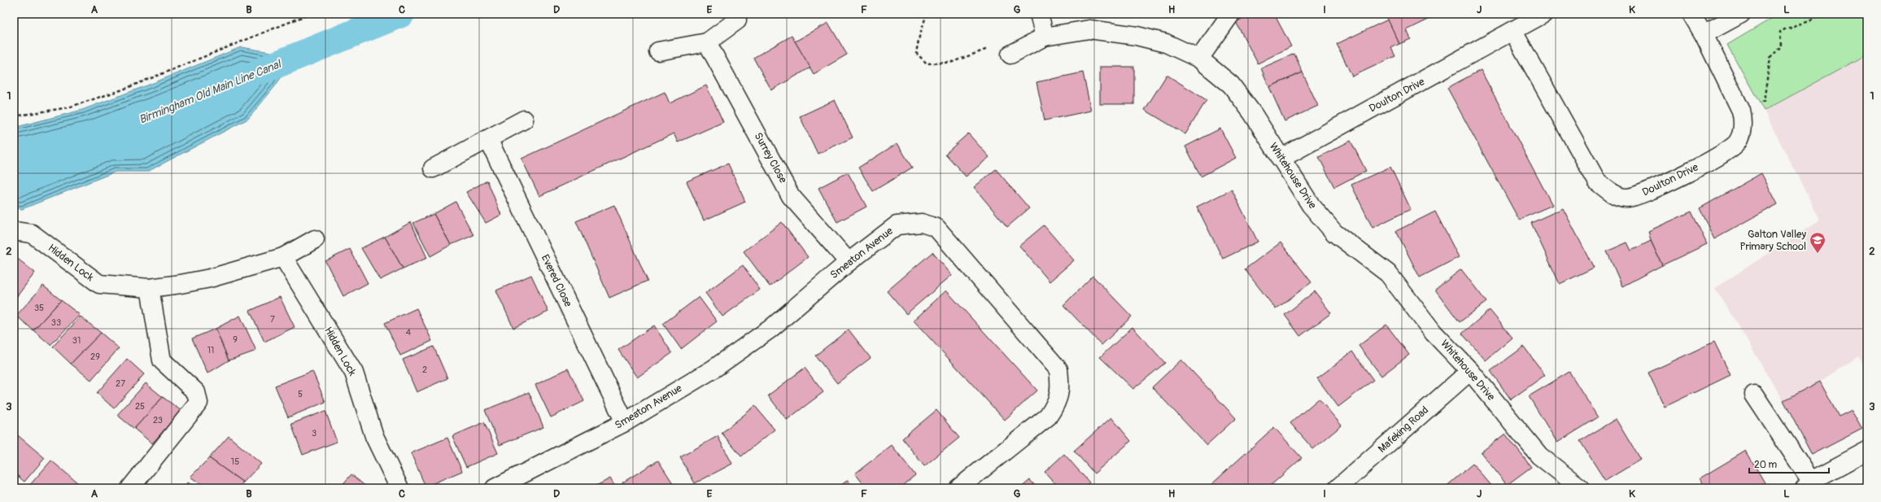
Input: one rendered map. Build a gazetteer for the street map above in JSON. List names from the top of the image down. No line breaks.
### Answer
{"streets":{"street":["Doulton Drive","Surrey Close","Whitehouse Drive","Smeaton Avenue","Hidden Lock","Evered Close","Mafeking Road"]},"crossings":[["Doulton Drive","Whitehouse Drive"],["Surrey Close","Smeaton Avenue"],["Whitehouse Drive","Mafeking Road"],["Smeaton Avenue","Evered Close"]],"water":["Birmingham Old Main Line Canal"],"places":{"school or university":["Galton Valley Primary School"]},"house_numbers":["35","7","33","4","9","31","11","29","2","27","5","25","23","3","15"],"scale_bar":"20 m","grid":{"columns":["A","B","C","D","E","F","G","H","I","J","K","L"],"rows":["1","2","3"]}}
